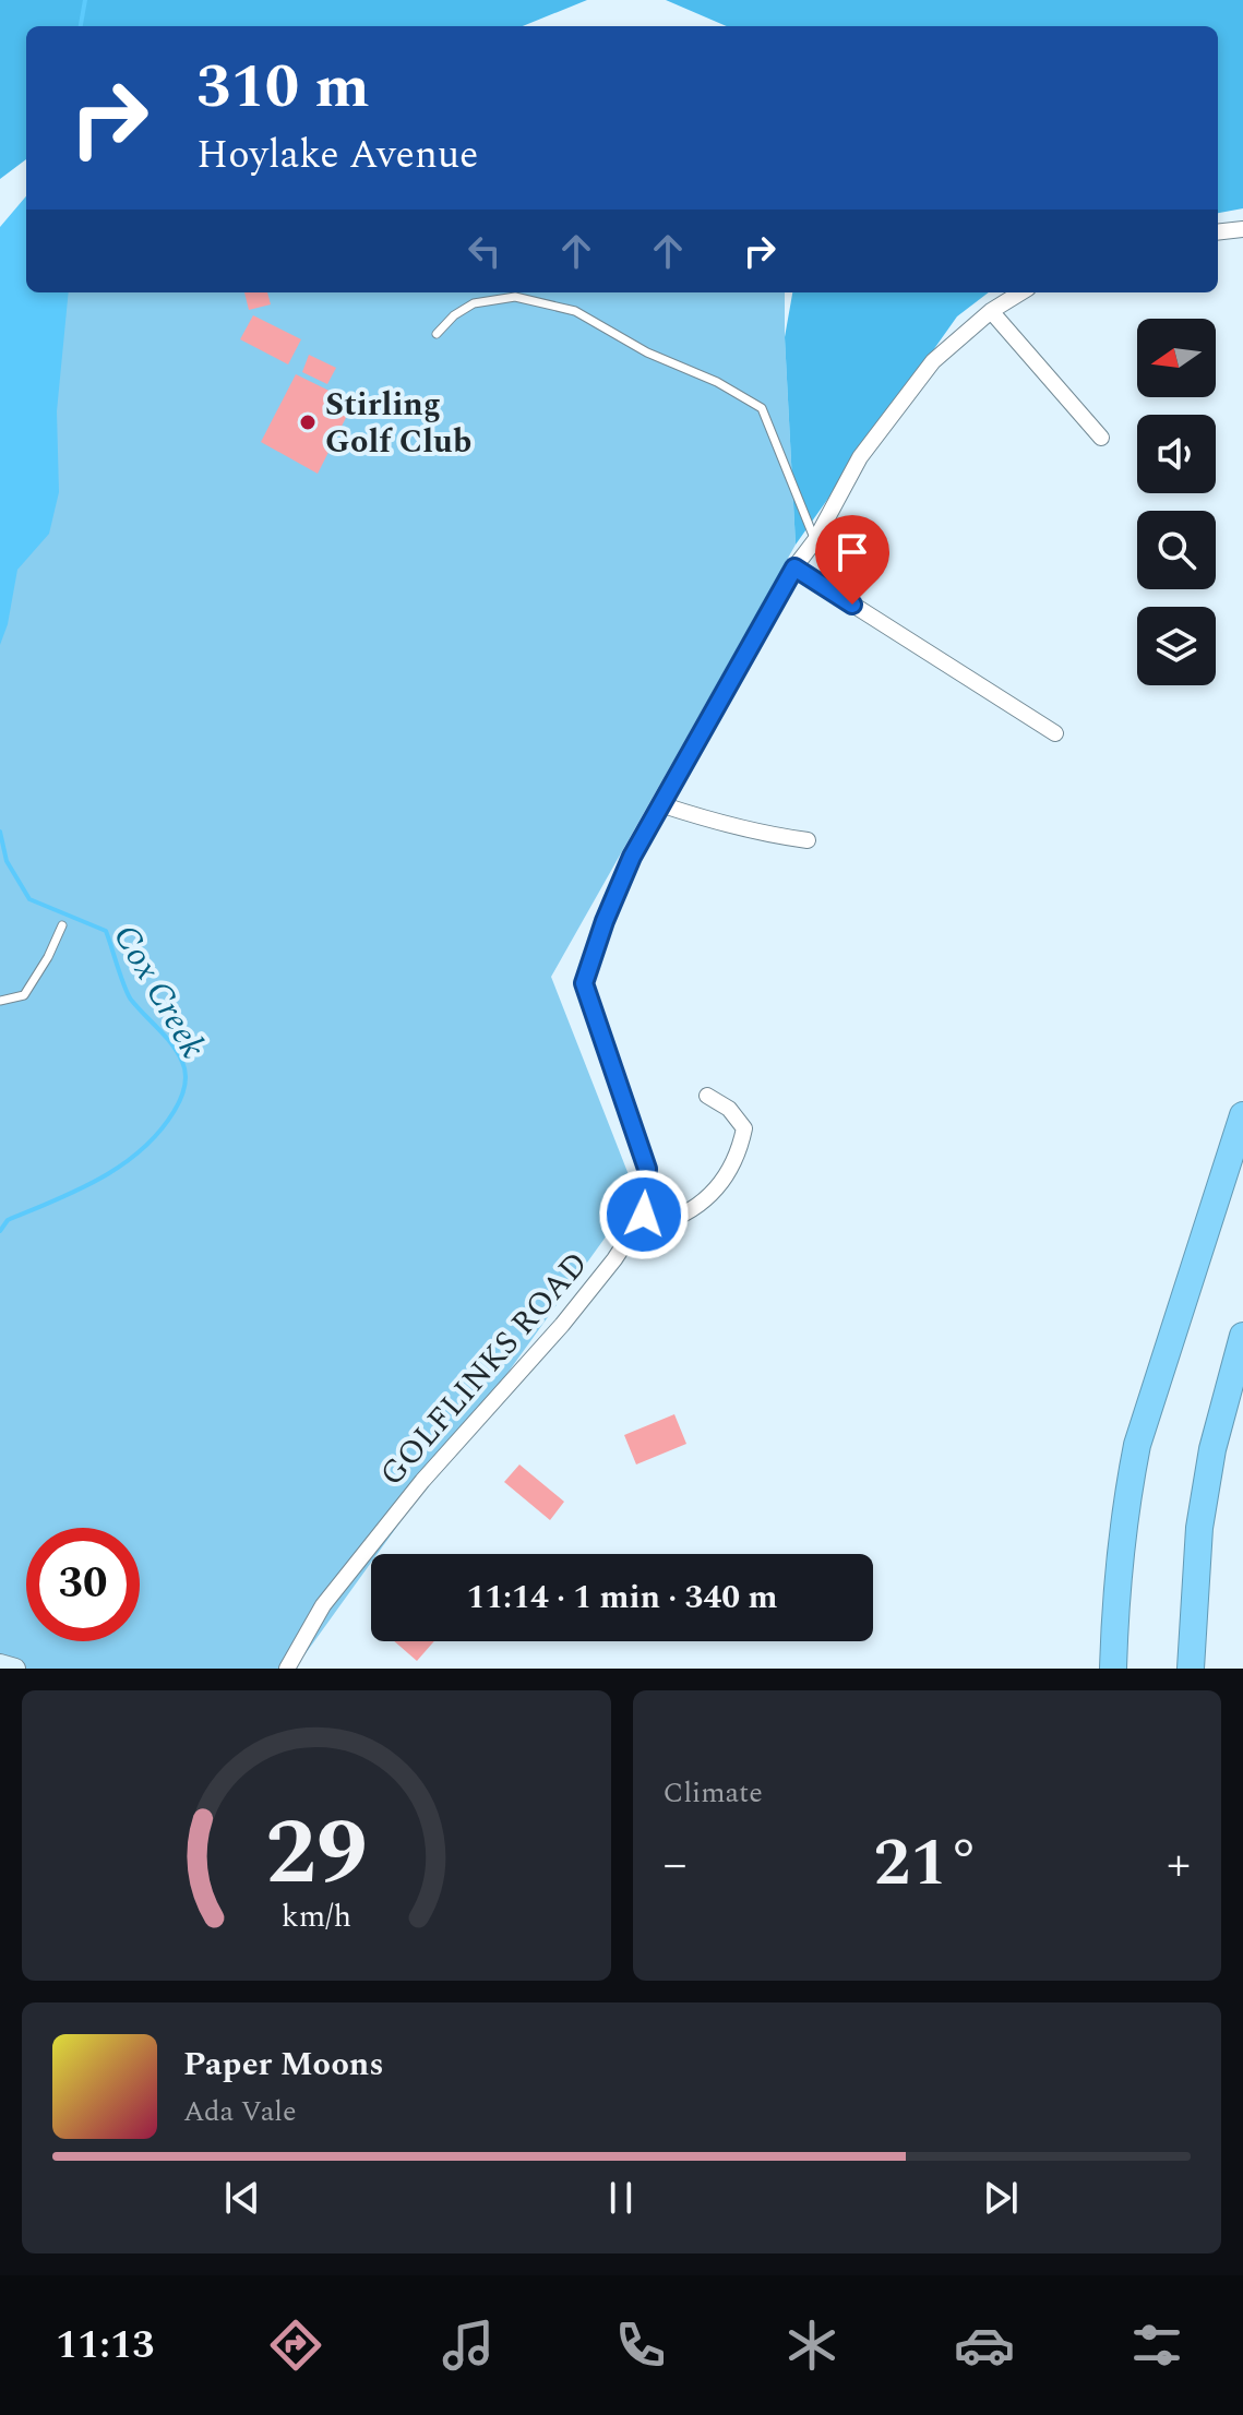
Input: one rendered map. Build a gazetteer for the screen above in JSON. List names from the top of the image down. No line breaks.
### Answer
{"streets":{"street":["GOLFLINKS ROAD"]},"water":["Cox Creek"],"places":["Stirling Golf Club"],"north":"left","page":{"turn":["310 m","Hoylake Avenue"],"limit":"30","trip":"11:14 · 1 min · 340 m","tile":"Climate","heat":["−","21°","+"],"song":["Paper Moons","Ada Vale"],"tabs":"11:13","gauge":["29","km/h"]}}
